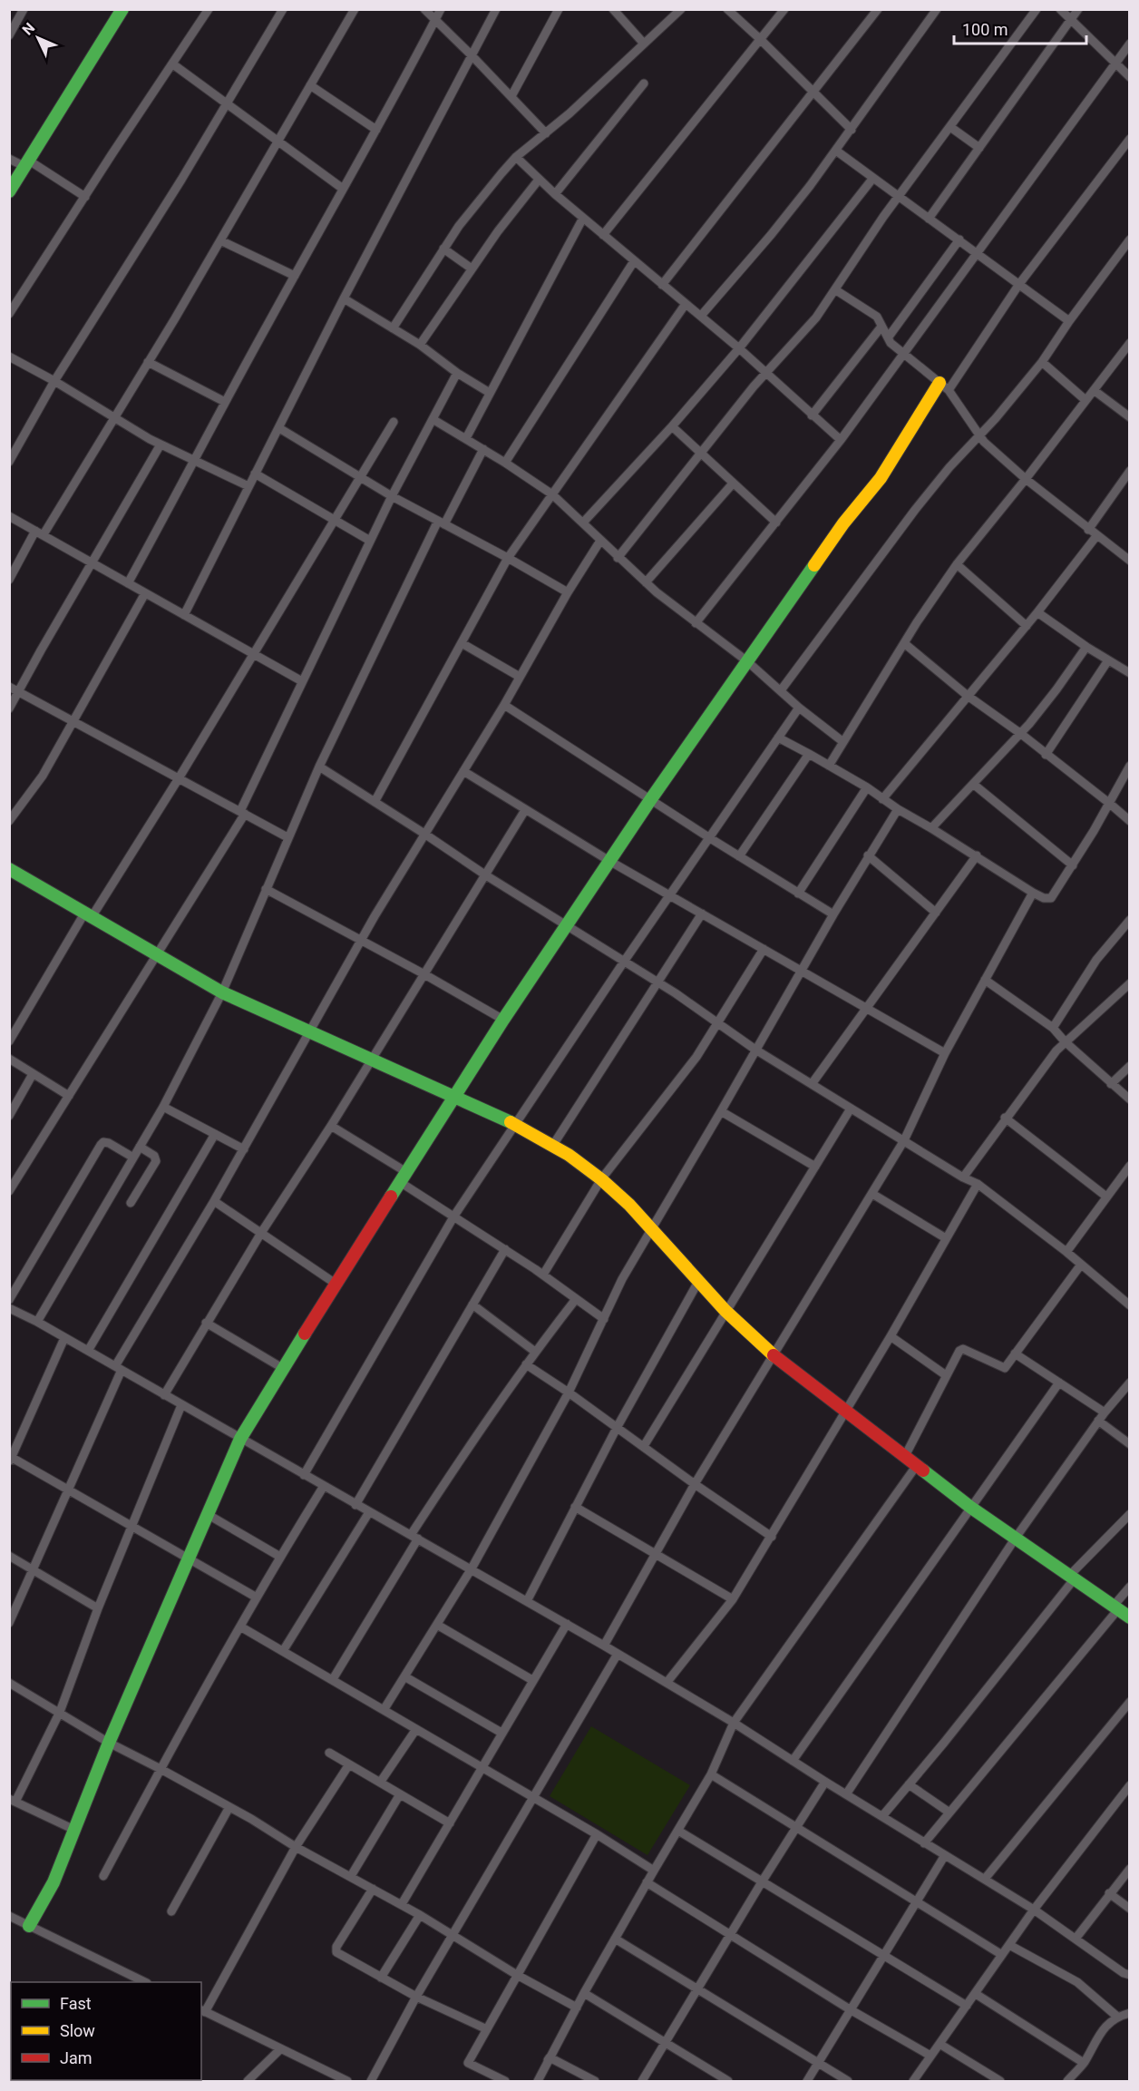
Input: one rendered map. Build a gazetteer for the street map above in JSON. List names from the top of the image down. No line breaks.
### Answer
{"legend":["Fast","Slow","Jam"],"scale_bar":"100 m","north":"top left"}
